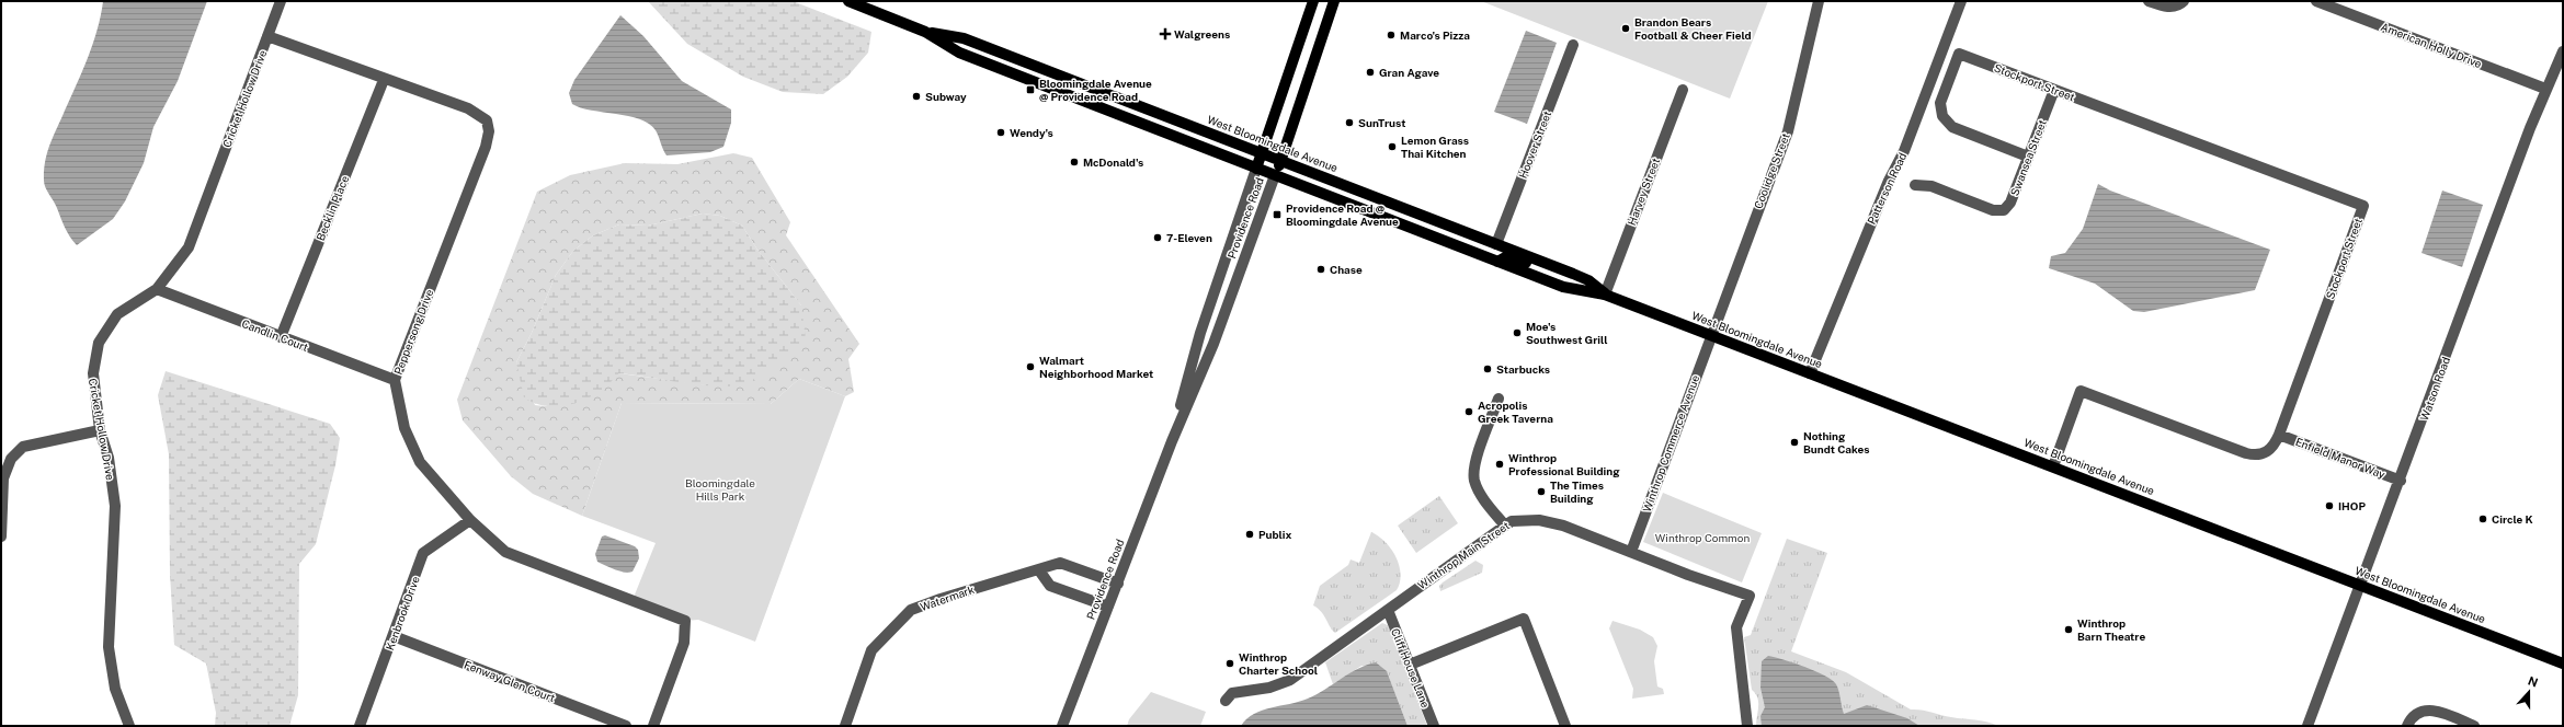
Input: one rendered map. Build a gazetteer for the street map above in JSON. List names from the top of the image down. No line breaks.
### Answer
{"streets":{"main road":["West Bloomingdale Avenue","Providence Road"],"street":["American Holly Drive","Stockport Street","Cricket Hollow Drive","Hoover Street","Swansea Street","Coolidge Street","Patterson Road","Harvey Street","Becklin Place","Peppersong Drive","Candlin Court","Watson Road","Winthrop Commerce Avenue","Enfield Manor Way","Winthrop Main Street","Watermark","Kenbrook Drive","Cliff House Lane","Fenway Glen Court"]},"crossings":[["American Holly Drive","Watson Road"],["Stockport Street","West Bloomingdale Avenue"],["Stockport Street","Swansea Street"],["Stockport Street","Enfield Manor Way"],["Cricket Hollow Drive","Peppersong Drive"],["Cricket Hollow Drive","Candlin Court"],["West Bloomingdale Avenue","Hoover Street"],["West Bloomingdale Avenue","Coolidge Street"],["West Bloomingdale Avenue","Patterson Road"],["West Bloomingdale Avenue","Harvey Street"],["West Bloomingdale Avenue","Providence Road"],["West Bloomingdale Avenue","Watson Road"],["West Bloomingdale Avenue","Winthrop Commerce Avenue"],["Coolidge Street","Winthrop Commerce Avenue"],["Becklin Place","Peppersong Drive"],["Becklin Place","Candlin Court"],["Providence Road","Watermark"],["Peppersong Drive","Candlin Court"],["Peppersong Drive","Kenbrook Drive"],["Watson Road","Enfield Manor Way"],["Winthrop Commerce Avenue","Winthrop Main Street"],["Winthrop Main Street","Cliff House Lane"],["Kenbrook Drive","Fenway Glen Court"]],"parks":["Bloomingdale Hills Park","Winthrop Common"],"places":{"other":["Brandon Bears Football & Cheer Field","Marco's Pizza","Gran Agave","Subway","SunTrust","Wendy's","Lemon Grass Thai Kitchen","McDonald's","7-Eleven","Chase","Moe's Southwest Grill","Walmart Neighborhood Market","Starbucks","Acropolis Greek Taverna","Nothing Bundt Cakes","Winthrop Professional Building","The Times Building","IHOP","Circle K","Publix","Winthrop Barn Theatre","Winthrop Charter School"],"health":["Walgreens"],"transit":["Bloomingdale Avenue @ Providence Road","Providence Road @ Bloomingdale Avenue"]},"north":"top"}
